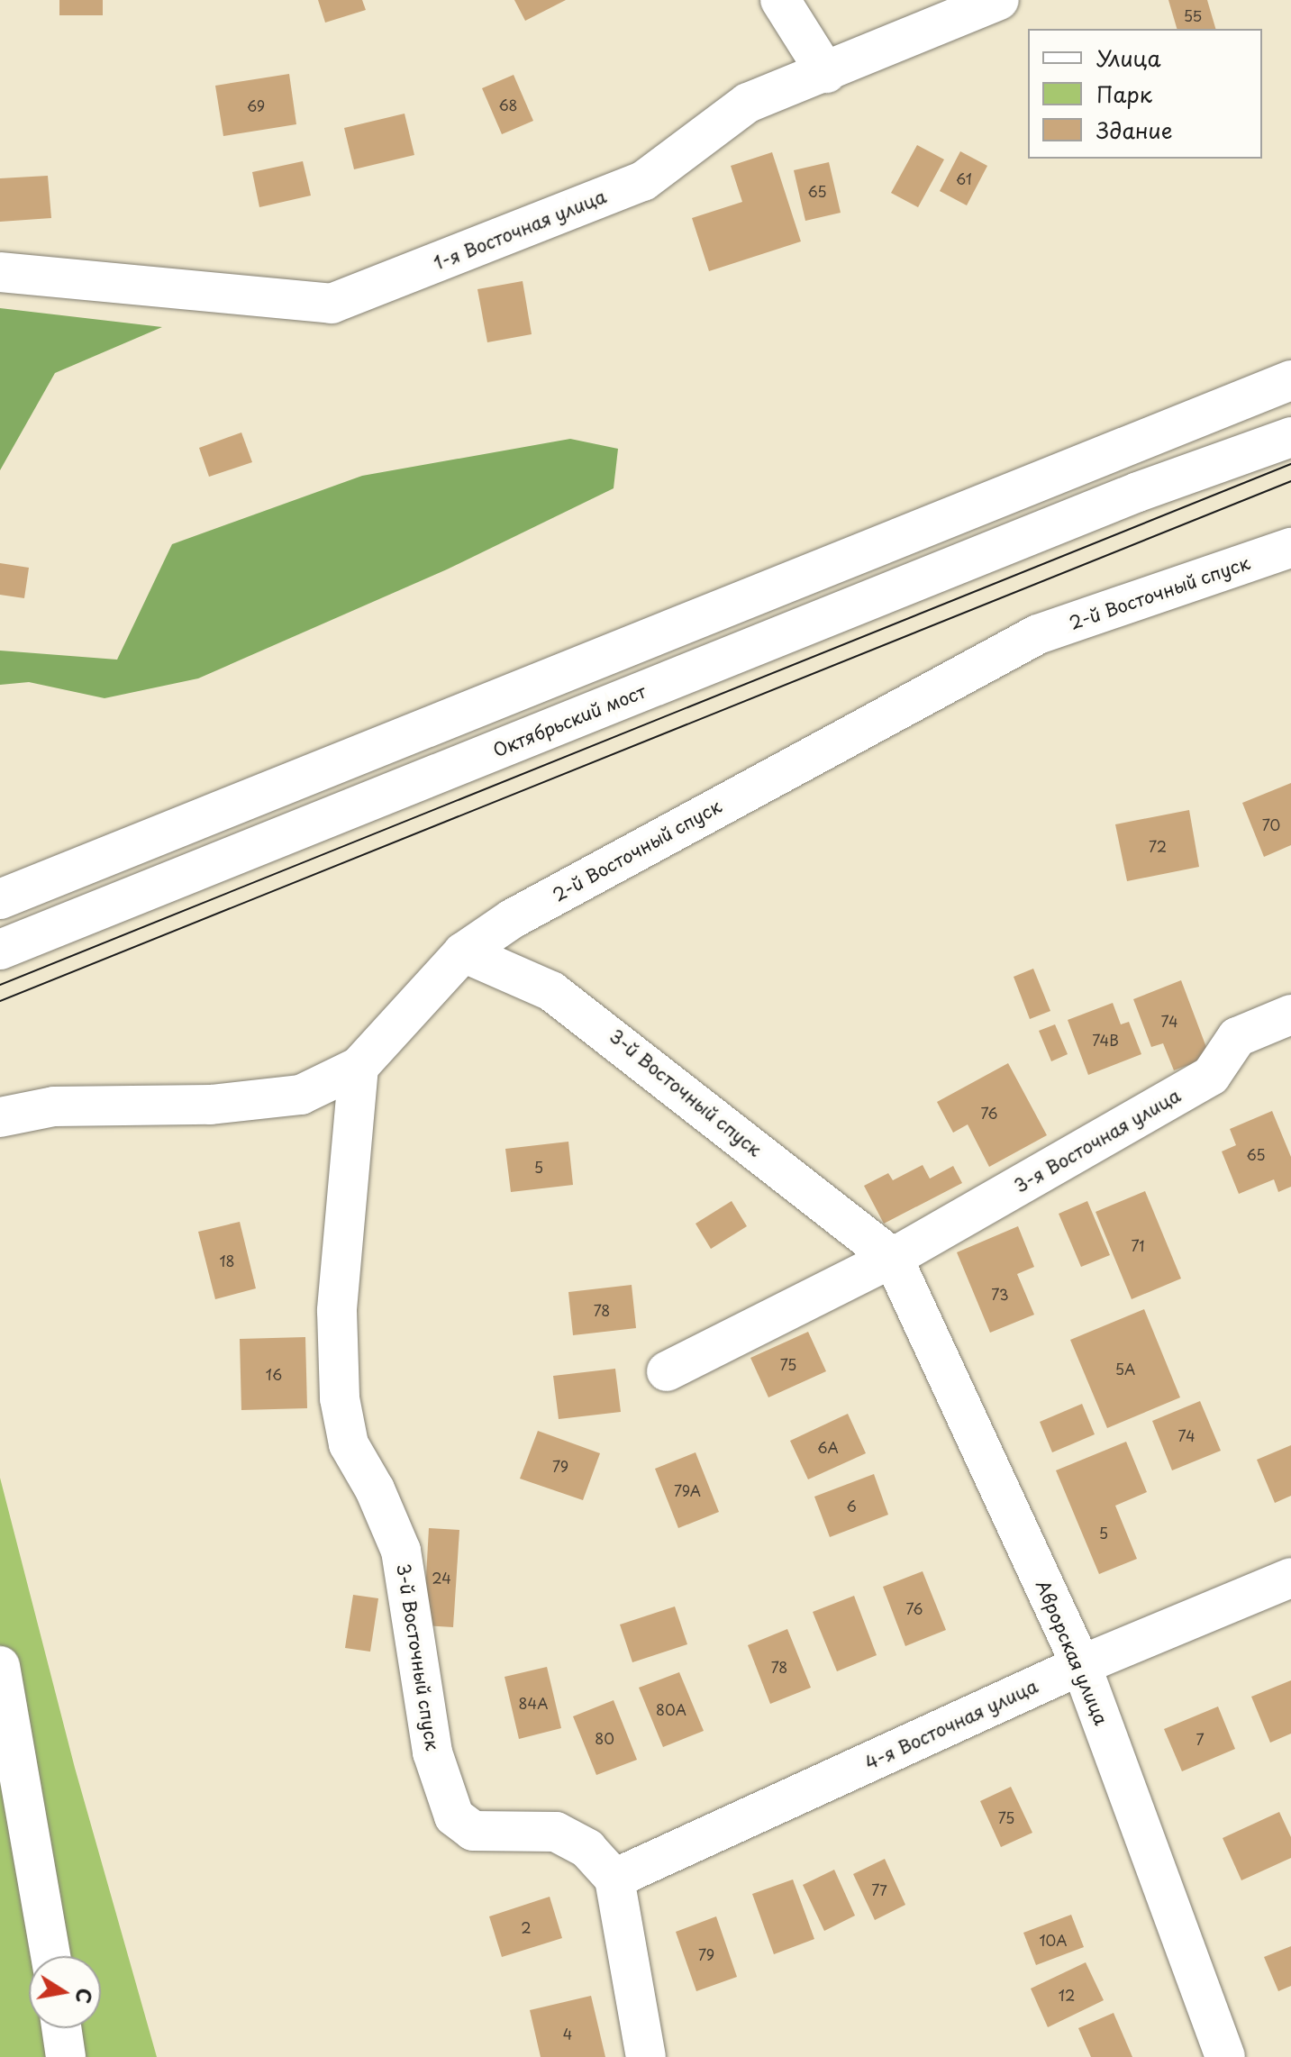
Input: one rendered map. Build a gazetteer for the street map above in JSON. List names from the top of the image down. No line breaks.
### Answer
{"streets":{"street":["1-я Восточная улица","2-й Восточный спуск","Октябрьский мост","3-й Восточный спуск","3-я Восточная улица","Аврорская улица","4-я Восточная улица"]},"crossings":[["2-й Восточный спуск","3-й Восточный спуск"],["3-й Восточный спуск","3-я Восточная улица"],["3-й Восточный спуск","Аврорская улица"],["3-й Восточный спуск","4-я Восточная улица"],["3-я Восточная улица","Аврорская улица"],["Аврорская улица","4-я Восточная улица"]],"house_numbers":["55","68","69","61","65","70","72","74","74В","76","65","5","71","18","73","78","75","5А","16","74","6А","79","79А","6","5","24","76","78","84А","80А","80","7","75","77","2","10А","79","12","4"],"legend":["Улица","Парк","Здание"],"north":"right"}
